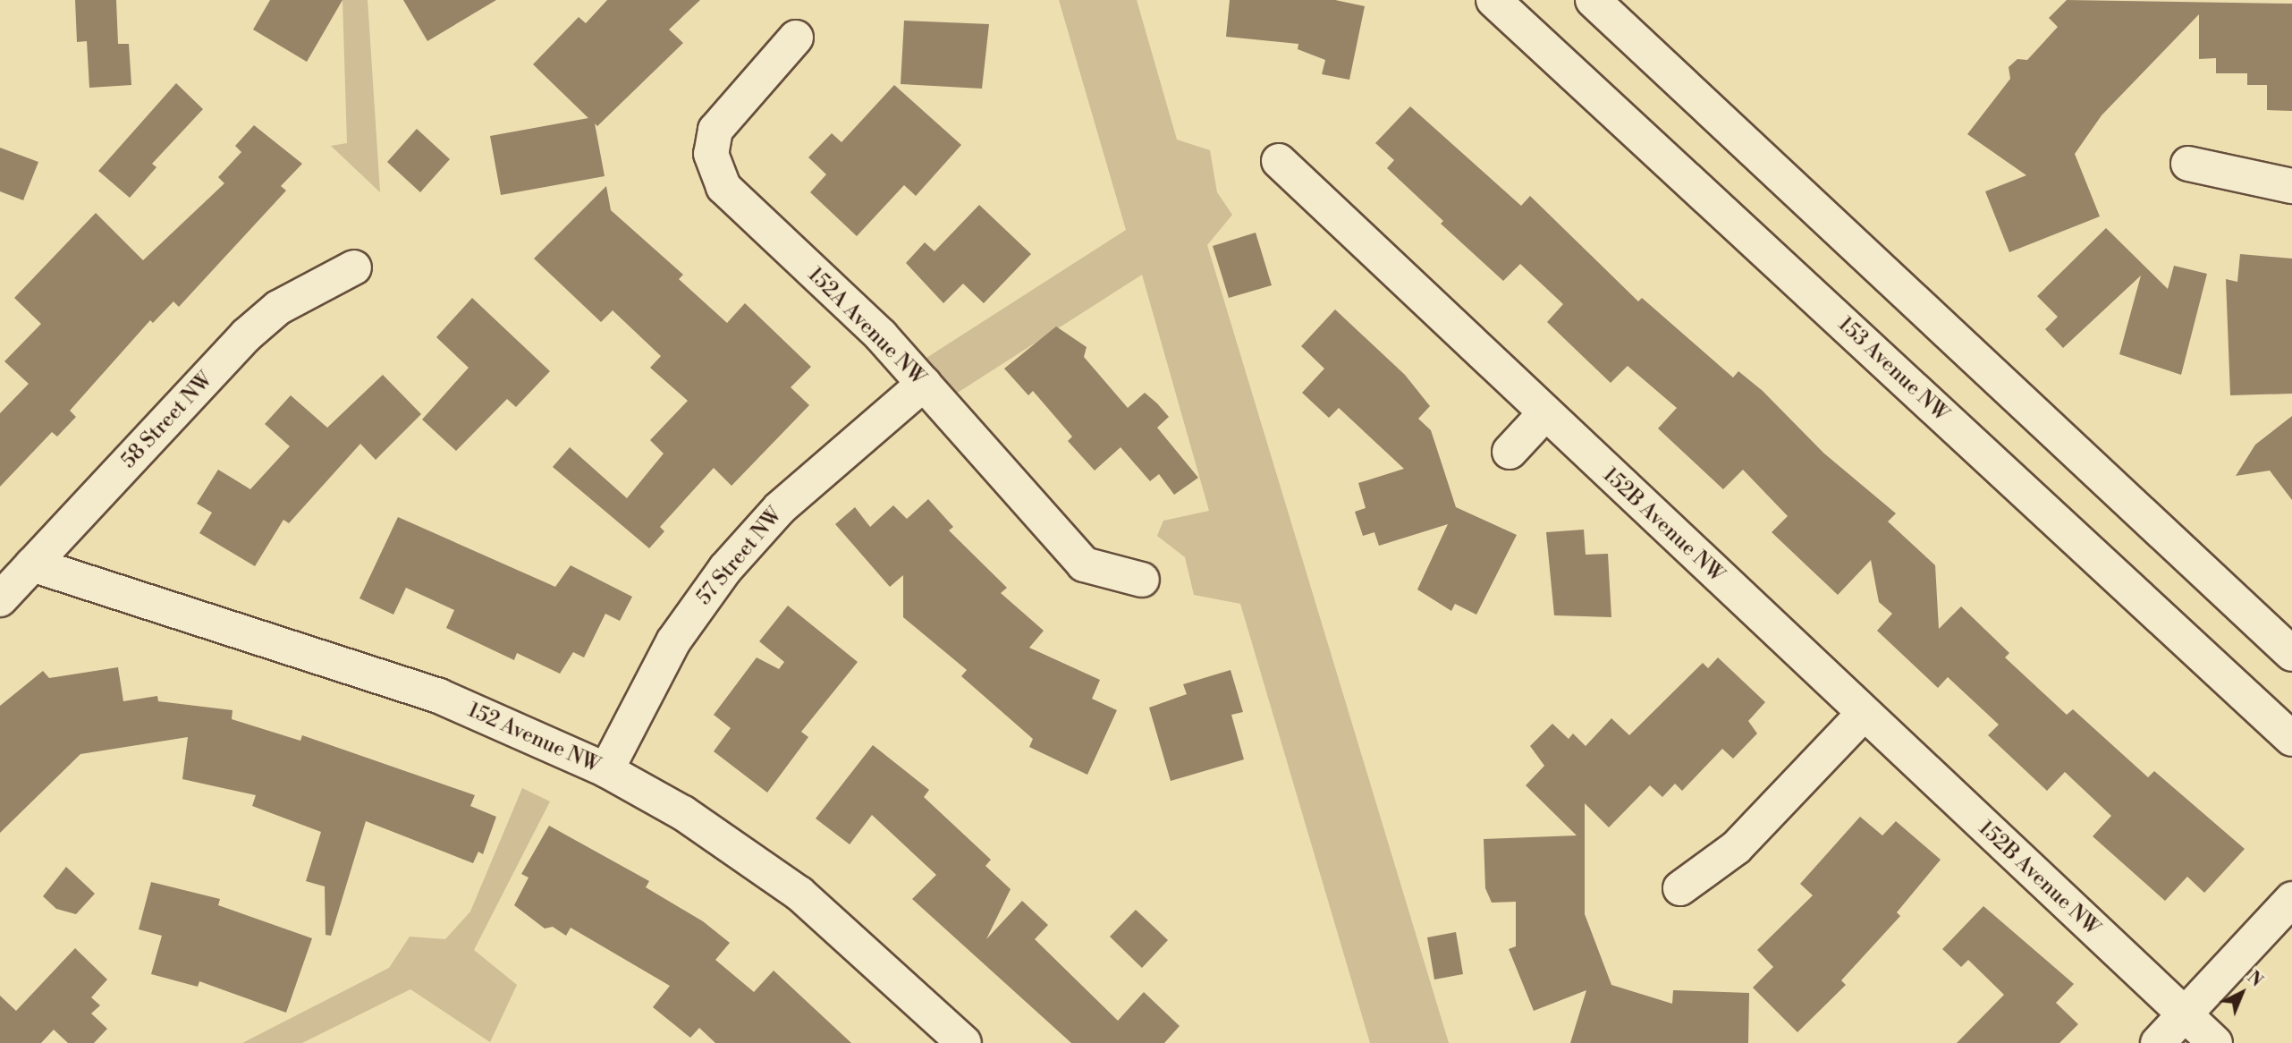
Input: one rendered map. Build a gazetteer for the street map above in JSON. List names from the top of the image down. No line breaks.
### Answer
{"streets":{"street":["152A Avenue NW","153 Avenue NW","58 Street NW","152B Avenue NW","57 Street NW","152 Avenue NW"]},"crossings":[["152A Avenue NW","57 Street NW"],["58 Street NW","152 Avenue NW"],["57 Street NW","152 Avenue NW"]],"north":"top right"}
